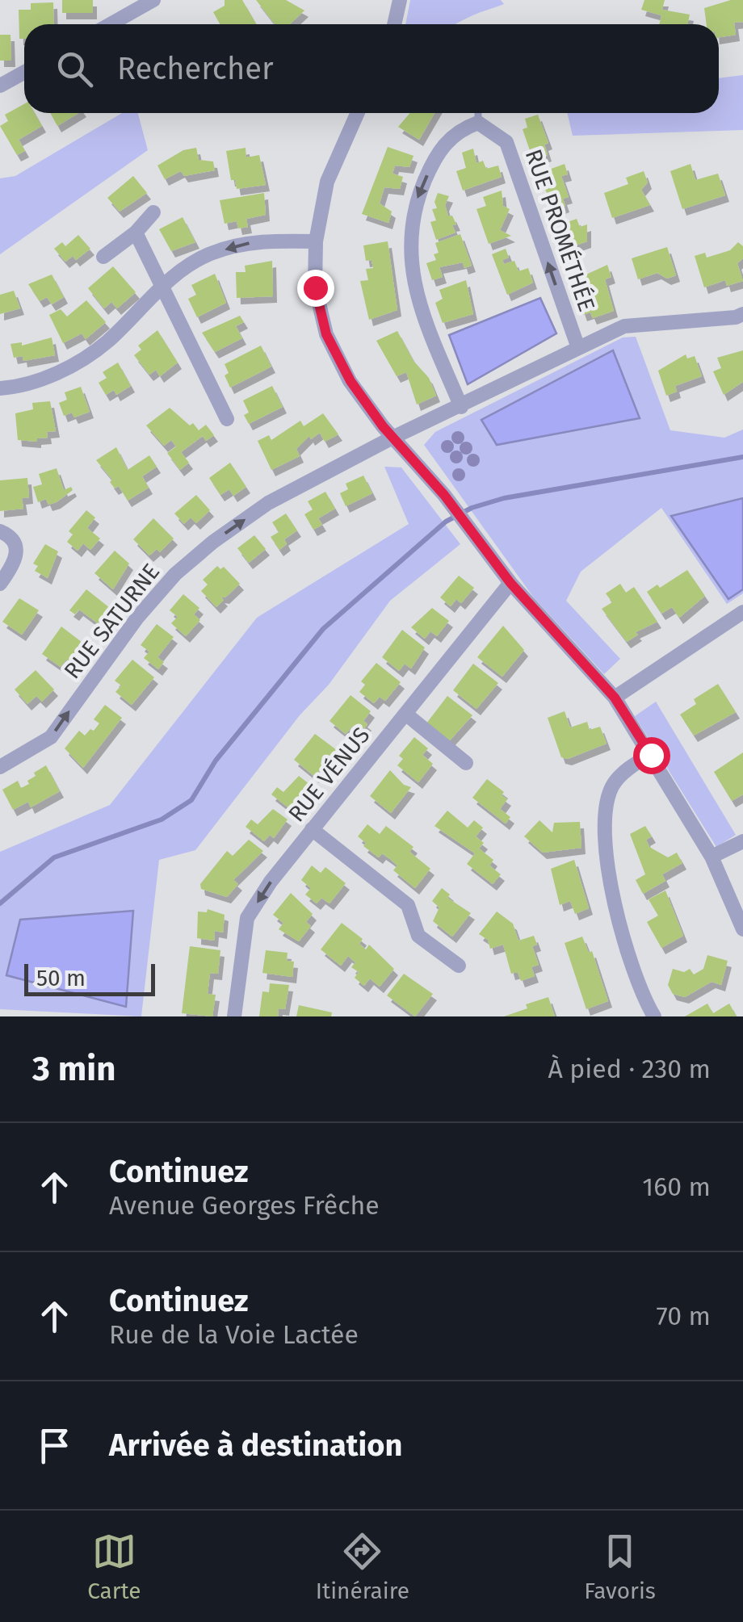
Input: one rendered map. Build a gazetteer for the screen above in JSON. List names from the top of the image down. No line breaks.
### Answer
{"streets":{"street":["RUE PROMÉTHÉE","RUE SATURNE","RUE VÉNUS"]},"crossings":[["RUE PROMÉTHÉE","RUE SATURNE"]],"one_way":["RUE PROMÉTHÉE","RUE SATURNE","RUE VÉNUS"],"scale_bar":"50 m","page":{"search":"Rechercher","scale":"50 m","heading":["3 min","À pied · 230 m"],"list":[["Continuez","Avenue Georges Frêche","160 m"],["Continuez","Rue de la Voie Lactée","70 m"],"Arrivée à destination"],"nav":["Carte","Itinéraire","Favoris"]}}
